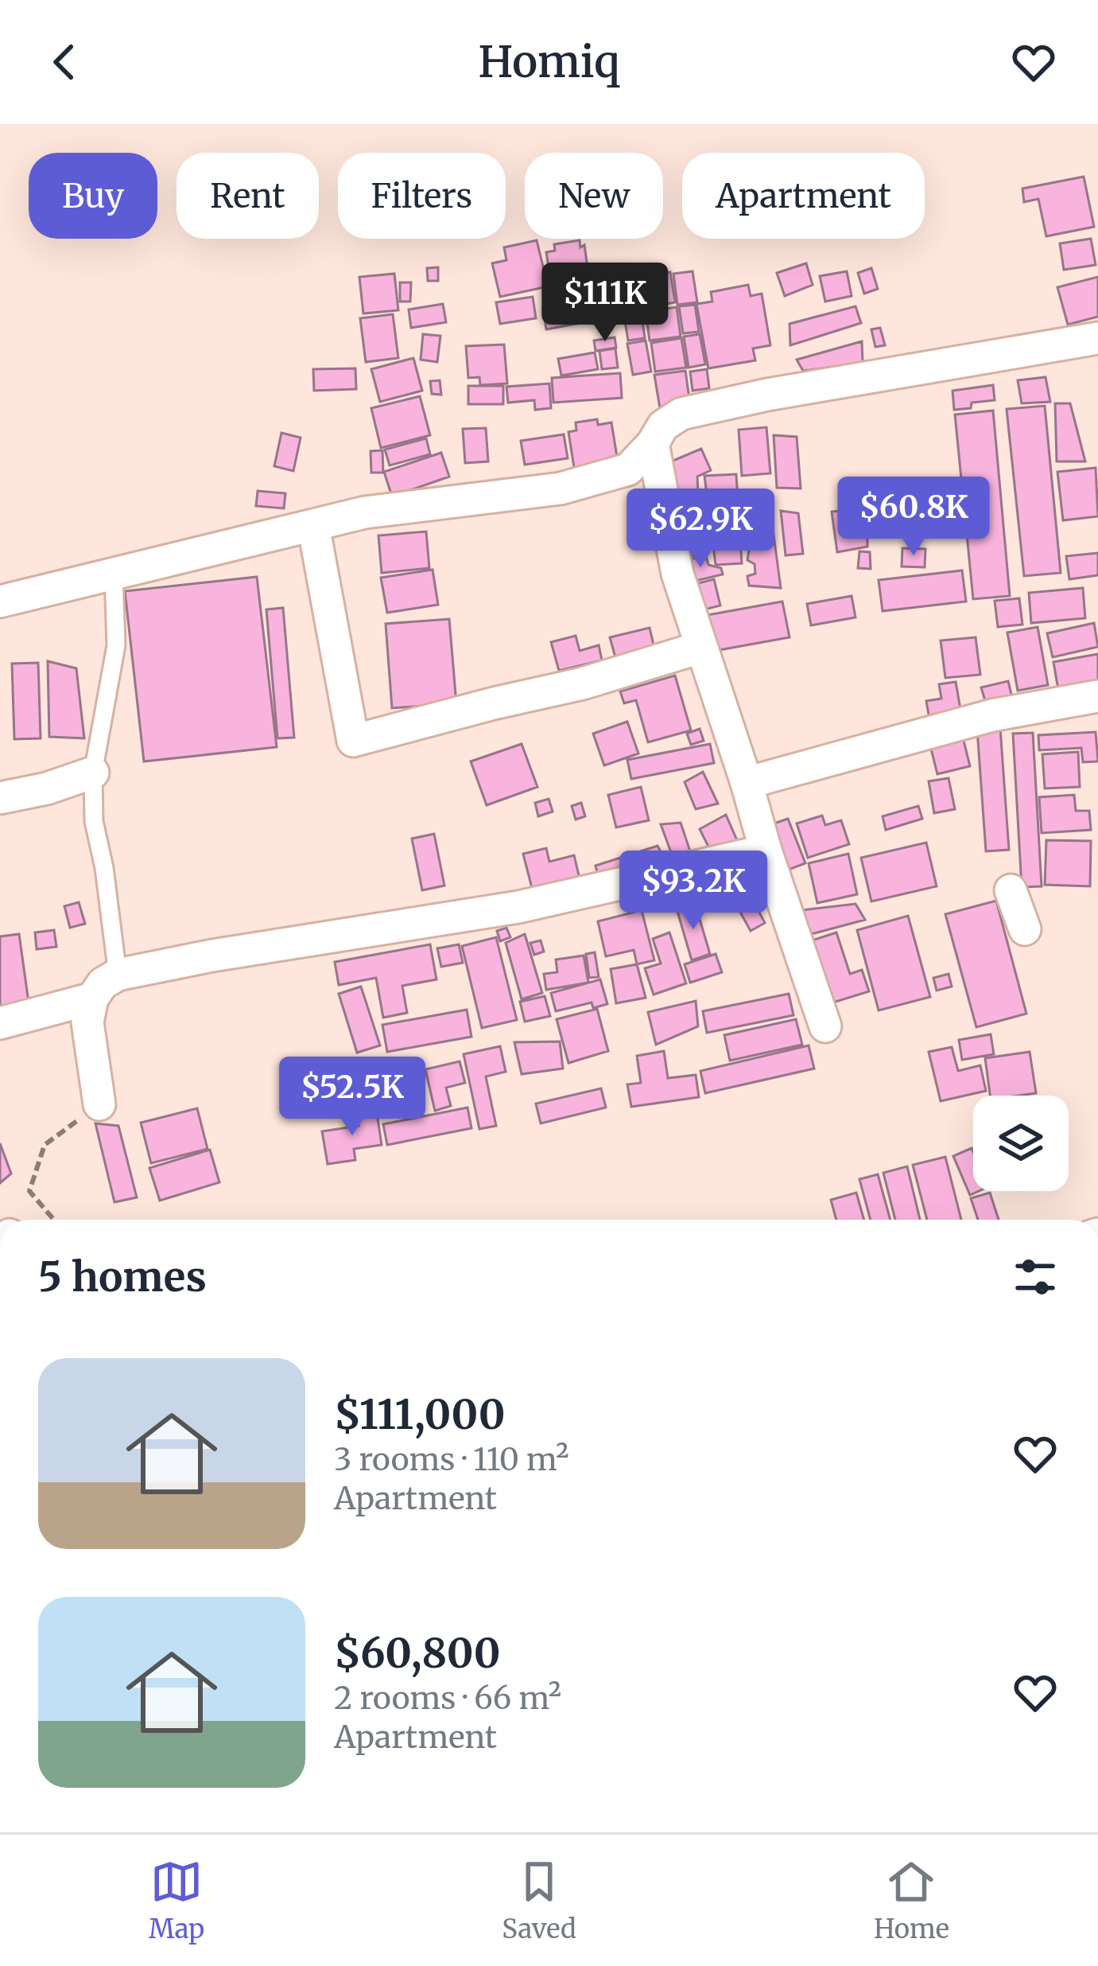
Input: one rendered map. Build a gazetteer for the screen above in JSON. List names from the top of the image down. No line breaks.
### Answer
{"page":{"header":"Homiq","chip":["Buy","Rent","Filters","New","Apartment"],"price":["$111K","$60.8K","$62.9K","$93.2K","$52.5K"],"heading":"5 homes","list":[{"name":"$111,000","note":"3 rooms · 110 m² · Apartment"},{"name":"$60,800","note":"2 rooms · 66 m² · Apartment"}],"tabs":["Map","Saved","Home"]}}
